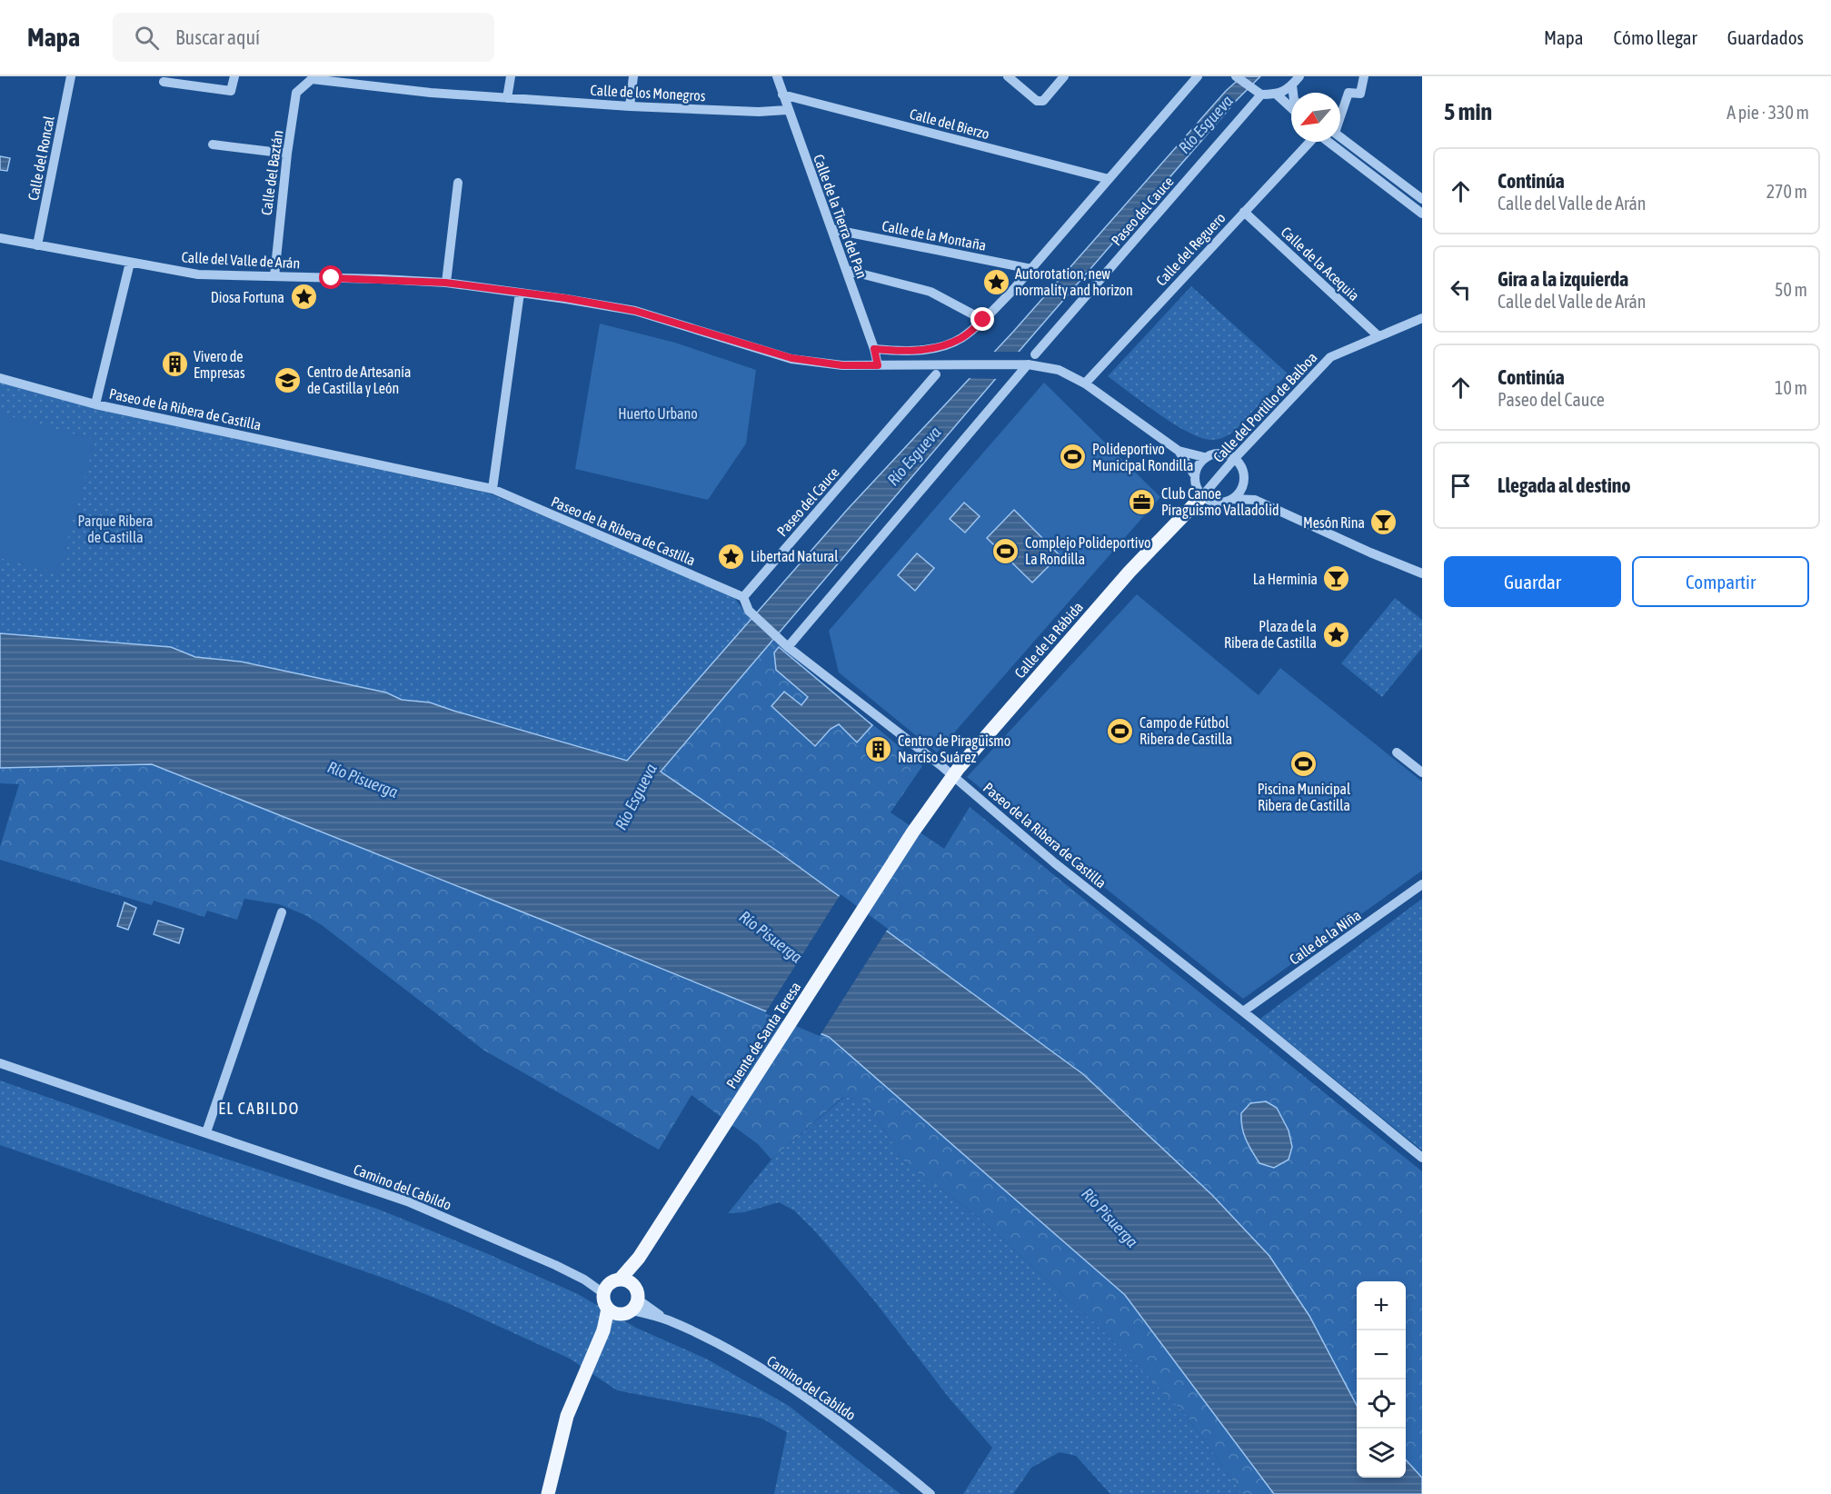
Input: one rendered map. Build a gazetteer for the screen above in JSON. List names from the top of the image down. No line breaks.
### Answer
{"streets":{"main road":["Calle de la Rábida","Puente de Santa Teresa"],"street":["Calle de los Monegros","Calle del Bierzo","Calle del Roncal","Calle del Baztán","Paseo del Cauce","Calle de la Tierra del Pan","Calle de la Montaña","Calle del Reguero","Calle del Valle de Arán","Calle de la Acequia","Calle del Portillo de Balboa","Paseo de la Ribera de Castilla","Calle de la Niña","Camino del Cabildo"]},"crossings":[["Calle de los Monegros","Calle del Baztán"],["Calle de los Monegros","Calle de la Tierra del Pan"],["Calle del Bierzo","Calle de la Tierra del Pan"],["Calle del Roncal","Calle del Valle de Arán"],["Calle del Baztán","Calle del Valle de Arán"],["Paseo del Cauce","Paseo de la Ribera de Castilla"],["Calle de la Tierra del Pan","Calle de la Montaña"],["Calle de la Tierra del Pan","Calle del Valle de Arán"],["Calle del Reguero","Calle del Valle de Arán"],["Calle del Reguero","Calle de la Acequia"],["Calle del Valle de Arán","Paseo de la Ribera de Castilla"],["Calle de la Acequia","Calle del Portillo de Balboa"],["Calle del Portillo de Balboa","Calle de la Rábida"],["Paseo de la Ribera de Castilla","Calle de la Rábida"],["Paseo de la Ribera de Castilla","Calle de la Niña"],["Calle de la Rábida","Puente de Santa Teresa"]],"districts":["EL CABILDO"],"water":["Río Esgueva","Río Pisuerga"],"parks":["Huerto Urbano","Parque Ribera de Castilla"],"places":{"place":["Autorotation, new normality and horizon","Diosa Fortuna","Libertad Natural","Plaza de la Ribera de Castilla"],"building":["Vivero de Empresas","Centro de Piragüismo Narciso Suárez"],"school or university":["Centro de Artesanía de Castilla y León"],"sports":["Polideportivo Municipal Rondilla","Complejo Polideportivo La Rondilla","Campo de Fútbol Ribera de Castilla","Piscina Municipal Ribera de Castilla"],"office":["Club Canoe Piraguismo Valladolid"],"bar":["Mesón Rina","La Herminia"]},"north":"bottom left","page":{"header":"Mapa","search":"Buscar aquí","nav":["Mapa","Cómo llegar","Guardados"],"heading":["5 min","A pie · 330 m"],"list":[["Continúa","Calle del Valle de Arán","270 m"],["Gira a la izquierda","Calle del Valle de Arán","50 m"],["Continúa","Paseo del Cauce","10 m"],"Llegada al destino"],"buttons":["Guardar","Compartir"],"map_buttons":["+","−"]}}
